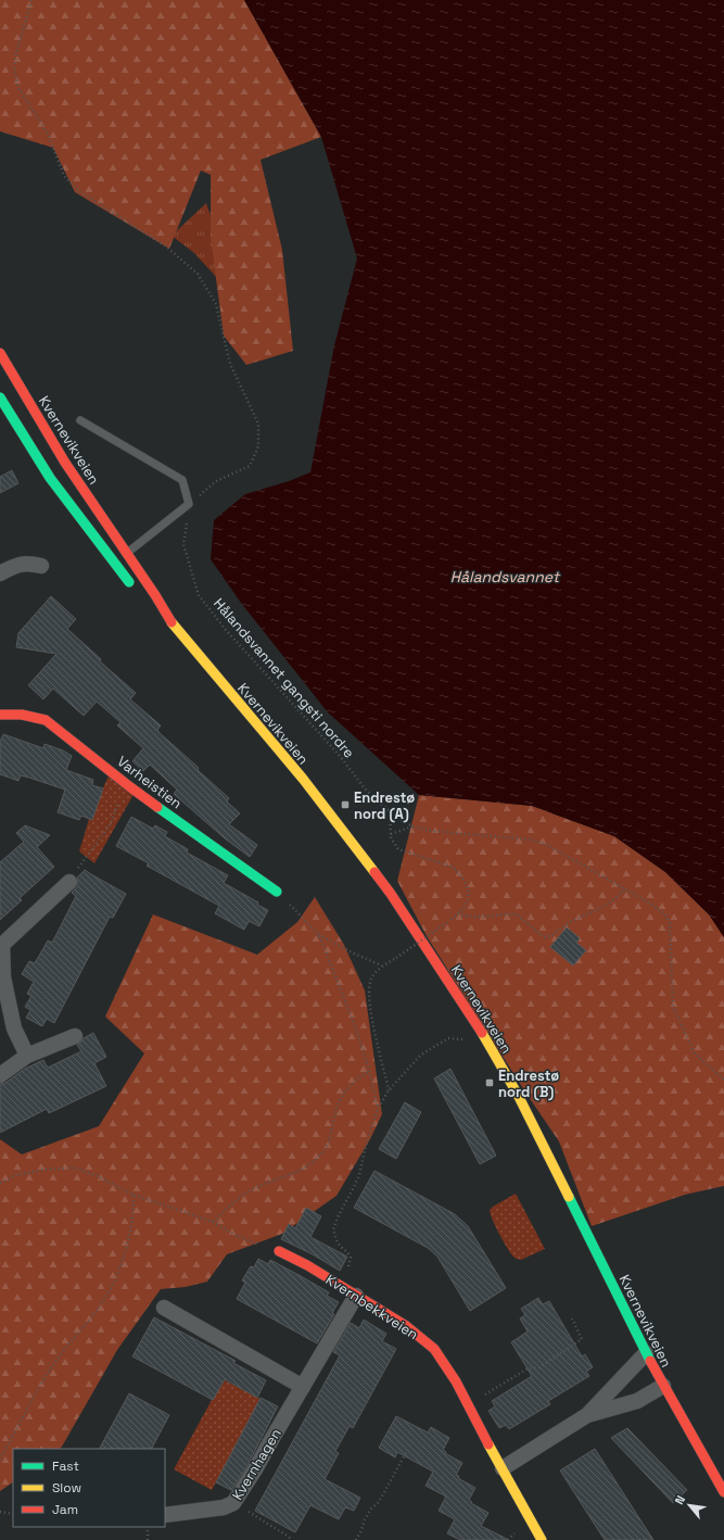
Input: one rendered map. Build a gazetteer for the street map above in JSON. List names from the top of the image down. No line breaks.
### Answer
{"streets":{"main road":["Kvernevikveien","Varheistien","Kvernbekkveien"],"street":["Kvernhagen"],"path":["Hålandsvannet gangsti nordre"]},"crossings":[["Kvernbekkveien","Kvernhagen"]],"water":["Hålandsvannet"],"places":{"transit":["Endrestø nord (A)","Endrestø nord (B)"]},"legend":["Fast","Slow","Jam"],"north":"top left"}
